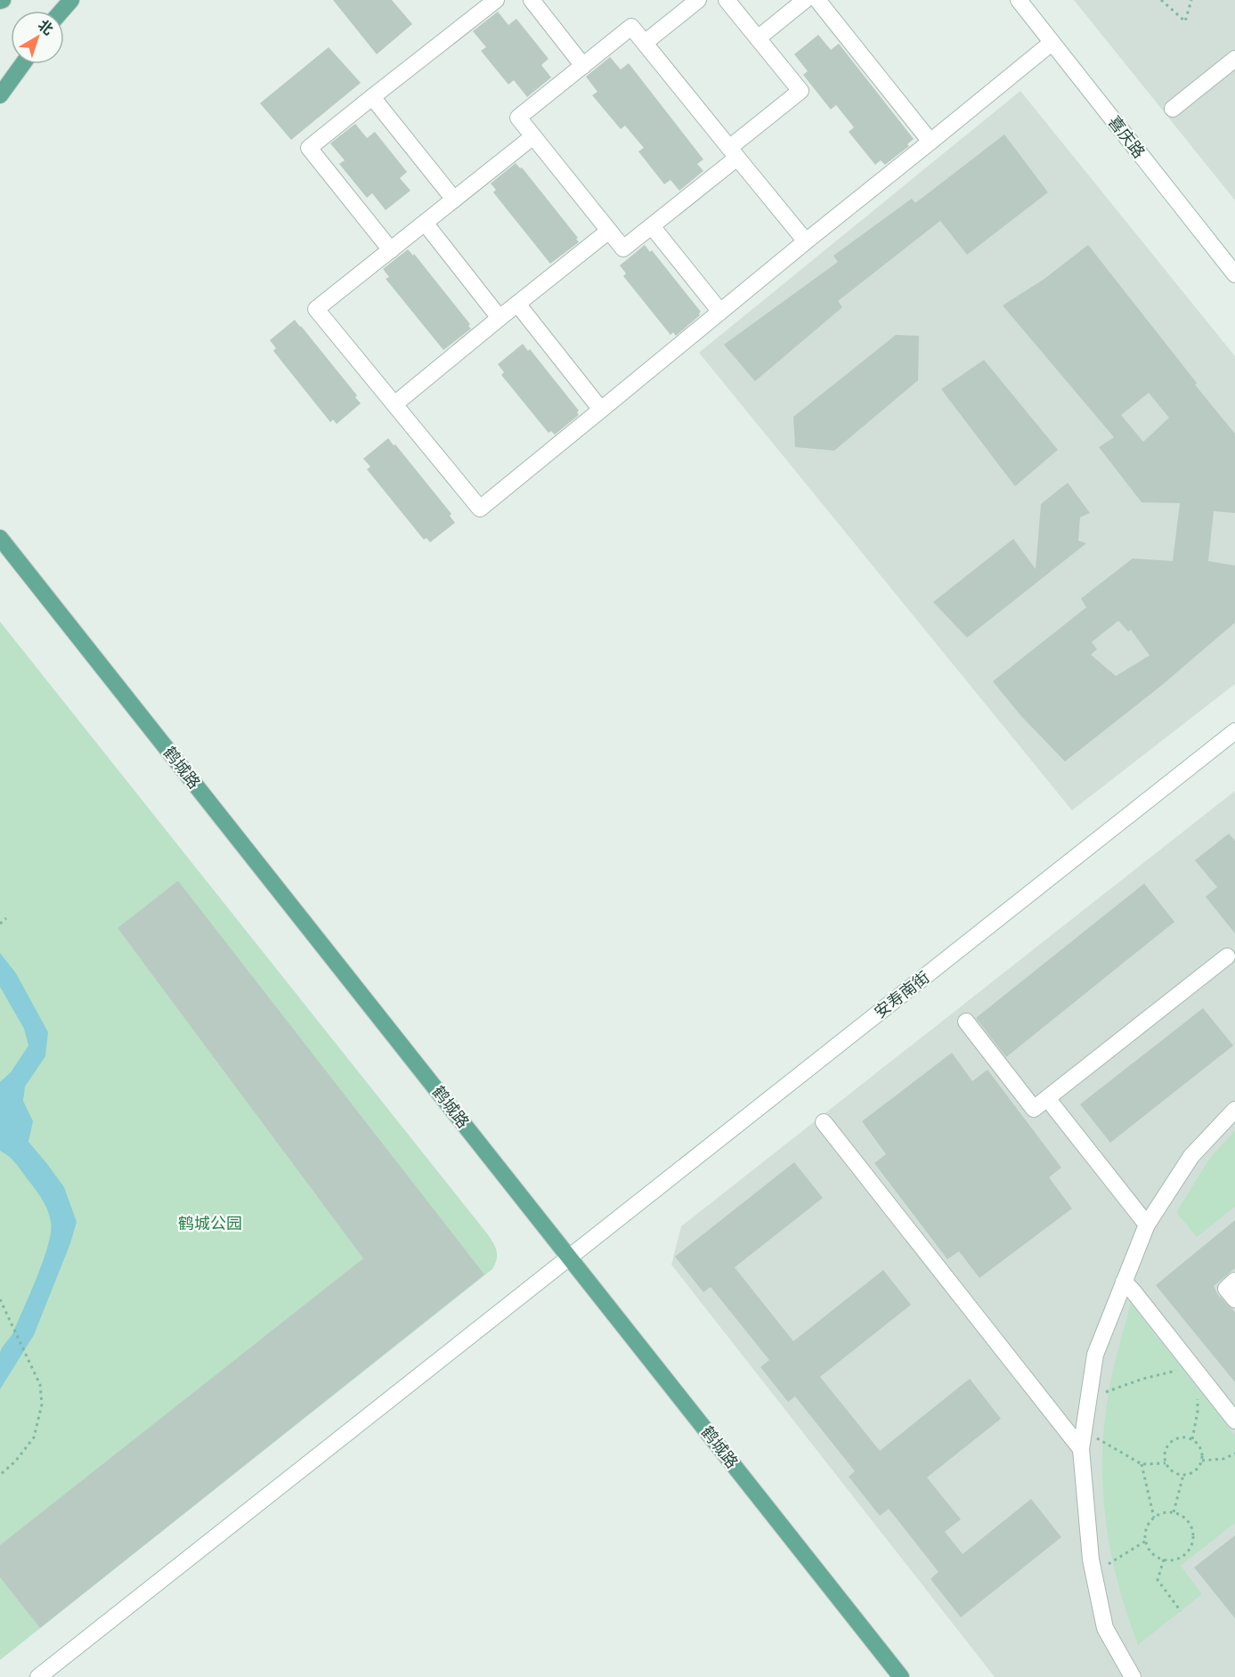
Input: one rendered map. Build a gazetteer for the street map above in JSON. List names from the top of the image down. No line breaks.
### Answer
{"streets":{"main road":["鹤城路"],"street":["喜庆路","安寿南街"]},"crossings":[["鹤城路","安寿南街"]],"parks":["鹤城公园"],"north":"top right"}
